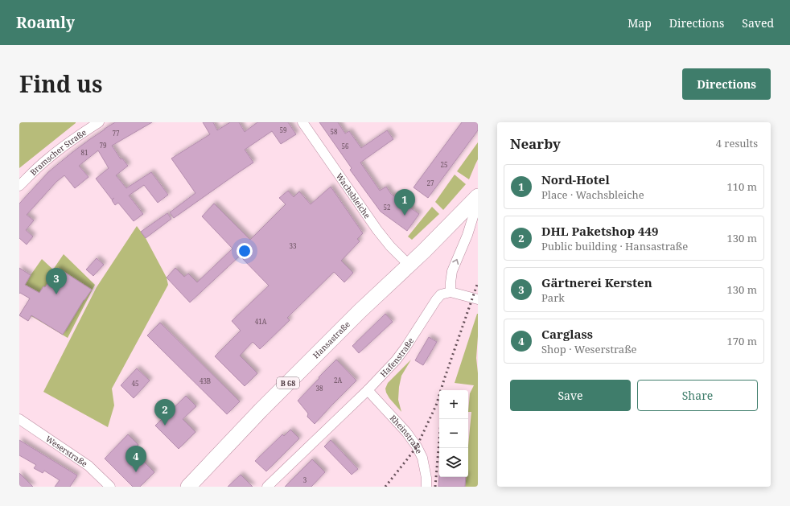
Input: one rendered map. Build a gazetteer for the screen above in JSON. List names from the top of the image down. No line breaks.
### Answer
{"streets":{"main road":["Hansastraße","B 68"],"street":["Bramscher Straße","Wachsbleiche","Hafenstraße","Rheinstraße","Weserstraße"]},"crossings":[["Wachsbleiche","Hansastraße"],["Hafenstraße","Rheinstraße"]],"house_numbers":["59","58","77","79","56","81","25","27","52","33","41A","2A","43B","45","38","3"],"page":{"header":"Roamly","nav":["Map","Directions","Saved"],"title":"Find us","buttons":["Directions",["Save","Share"]],"heading":["Nearby","4 results"],"list":[{"mark":"1","name":"Nord-Hotel","note":"Place · Wachsbleiche","value":"110 m"},{"mark":"2","name":"DHL Paketshop 449","note":"Public building · Hansastraße","value":"130 m"},{"mark":"3","name":"Gärtnerei Kersten","note":"Park","value":"130 m"},{"mark":"4","name":"Carglass","note":"Shop · Weserstraße","value":"170 m"}],"pins":["1","3","2","4"],"map_buttons":["+","−"]}}
